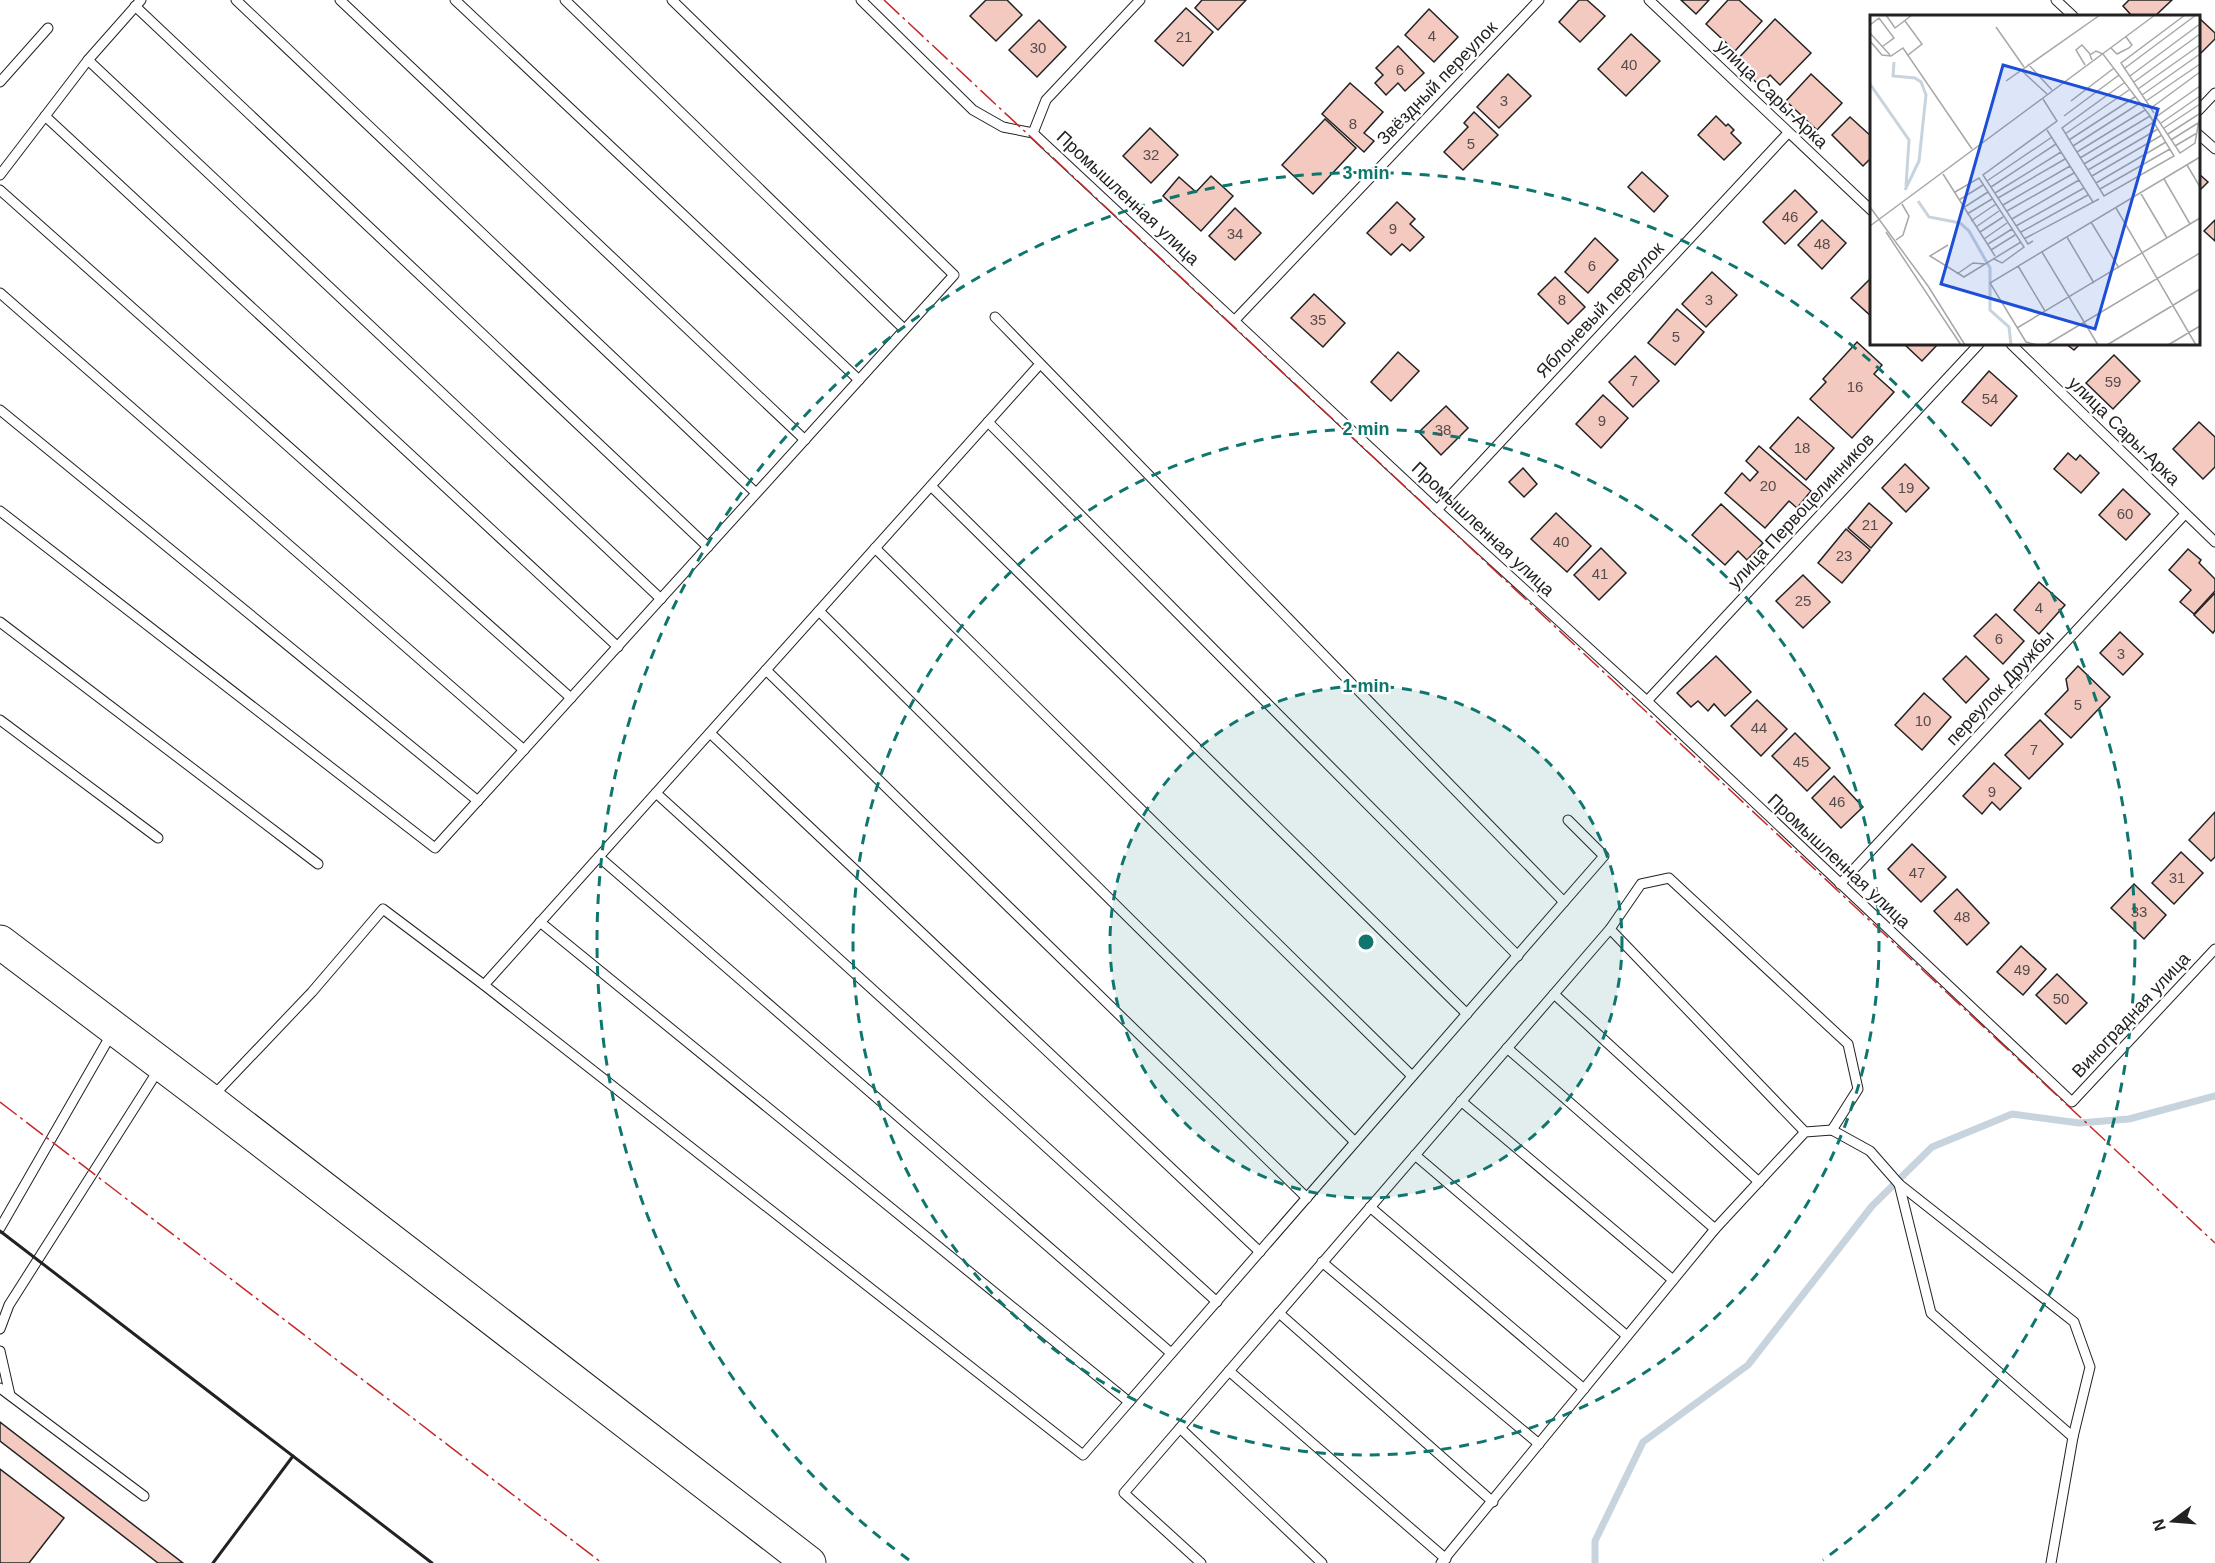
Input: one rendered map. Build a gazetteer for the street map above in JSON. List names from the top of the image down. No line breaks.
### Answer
{"streets":{"lane":["Звёздный переулок","улица Сары-Арка","Промышленная улица","Яблоневый переулок","улица Первоцелинников","переулок Дружбы","Виноградная улица"]},"crossings":[["Звёздный переулок","Промышленная улица"],["улица Сары-Арка","Яблоневый переулок"],["улица Сары-Арка","переулок Дружбы"],["Промышленная улица","Яблоневый переулок"],["Промышленная улица","улица Первоцелинников"],["Промышленная улица","переулок Дружбы"],["Промышленная улица","Виноградная улица"]],"house_numbers":["4","21","30","40","6","3","8","5","32","46","9","34","48","6","8","3","35","5","7","59","16","54","9","38","18","20","19","60","21","40","23","41","25","4","6","3","5","10","44","7","45","9","46","47","31","33","48","49","50"],"north":"left","rings":["3 min","2 min","1 min"]}
